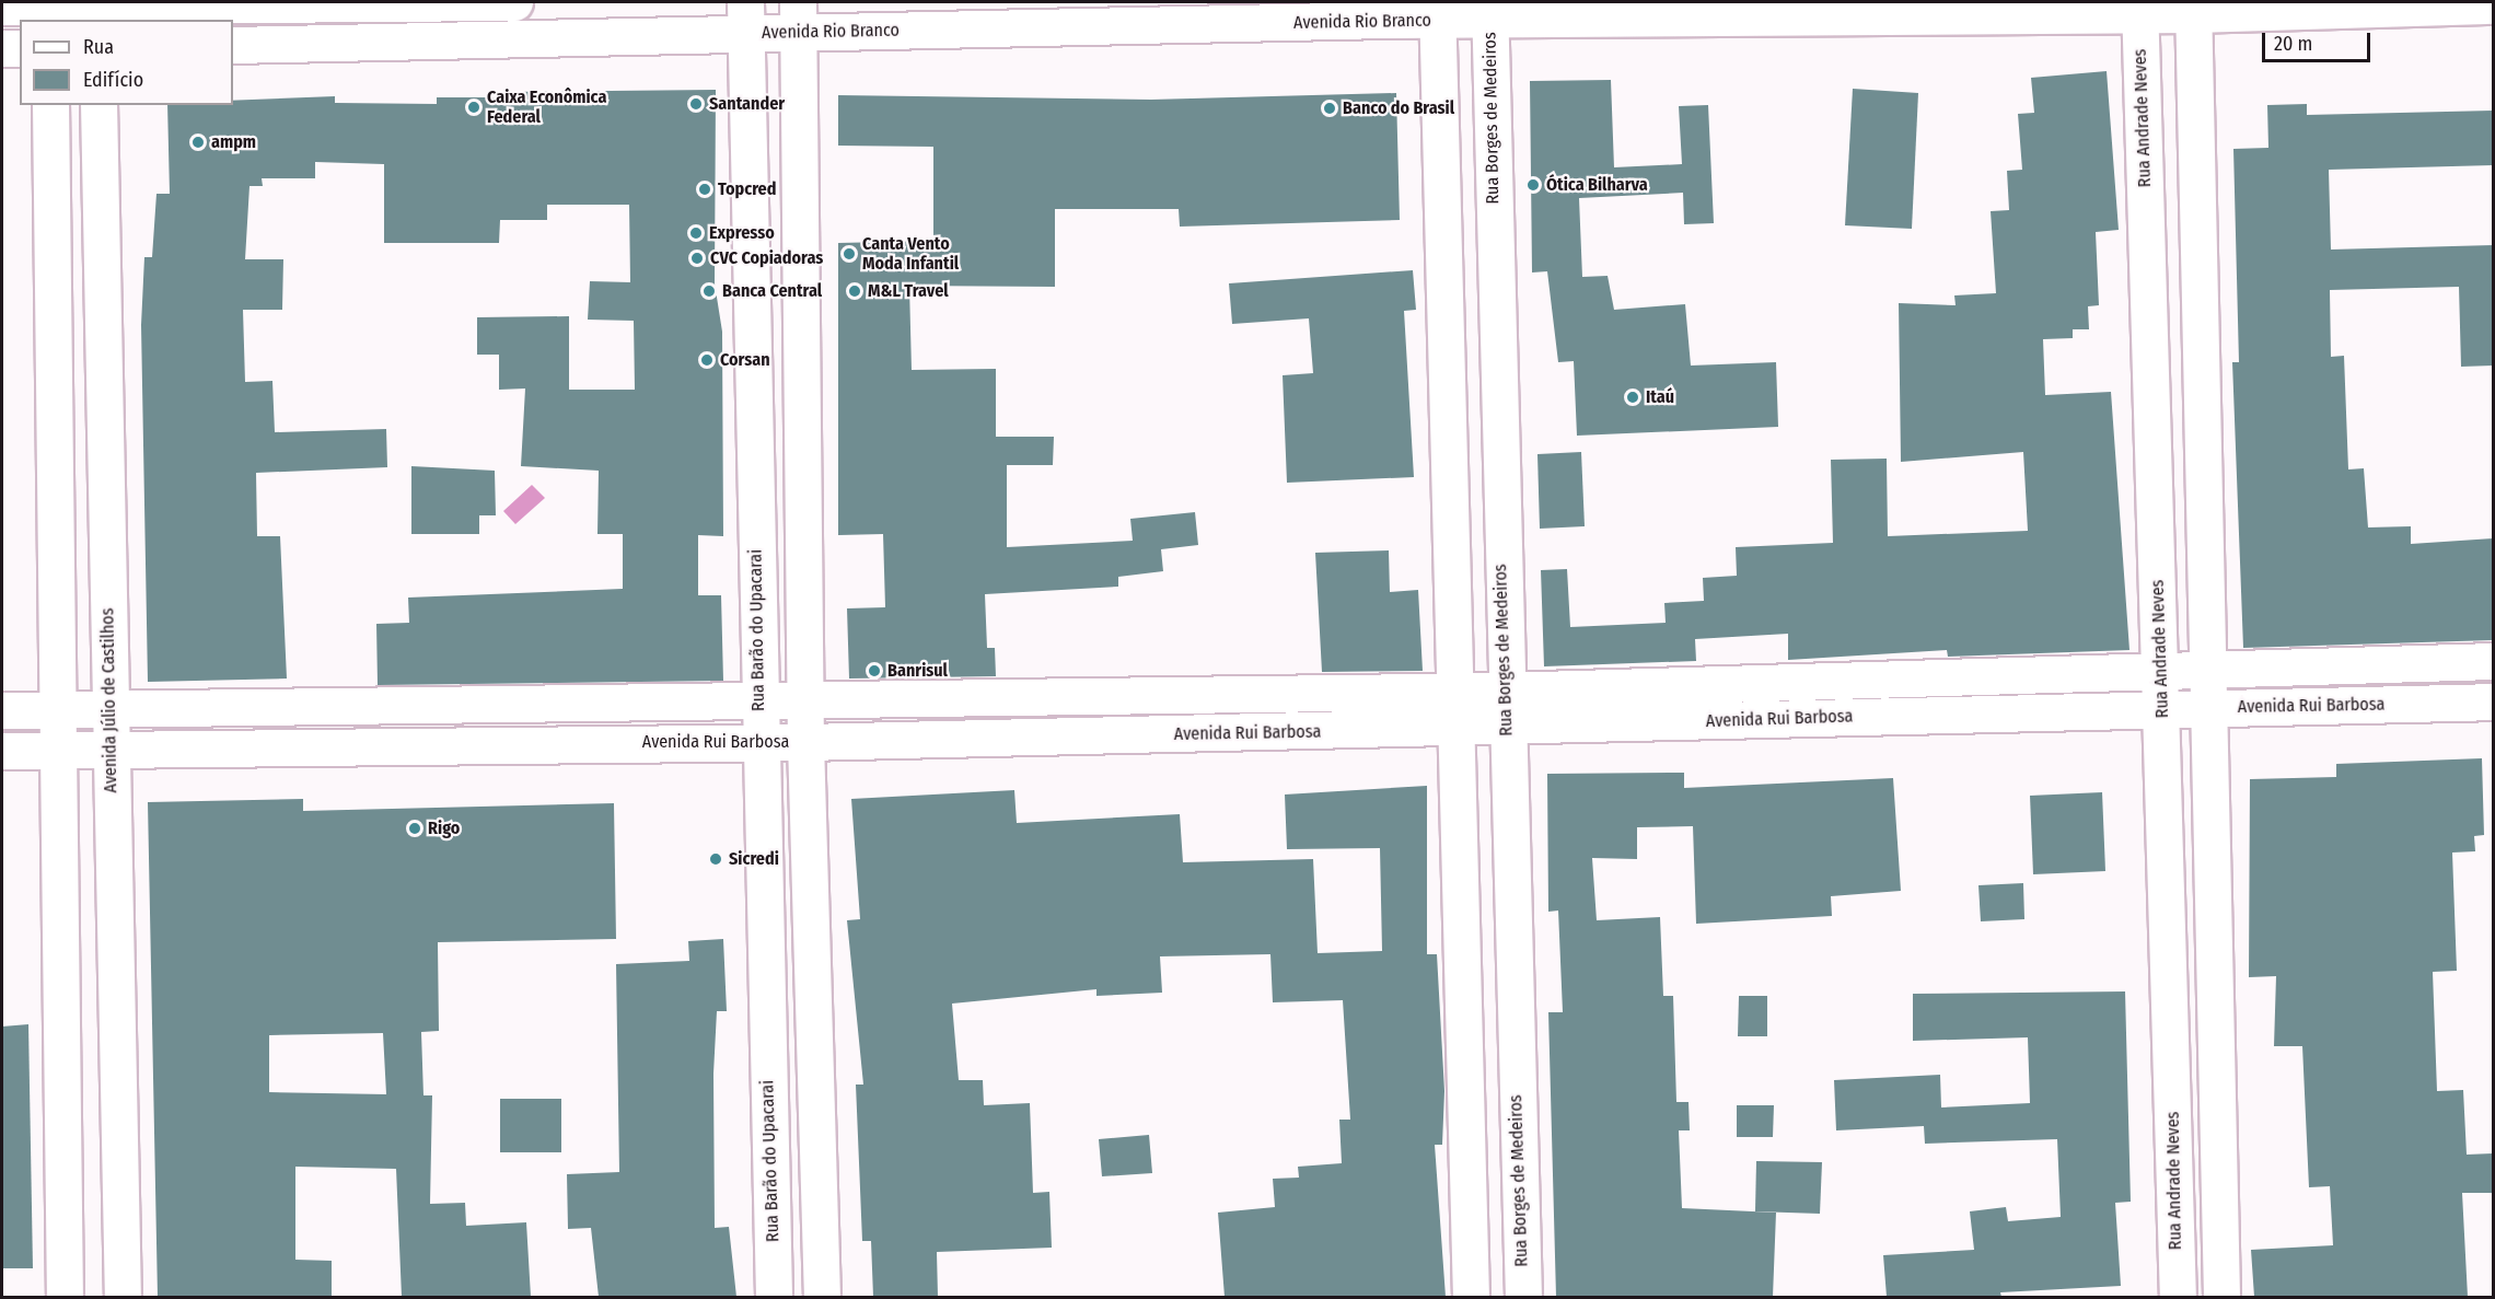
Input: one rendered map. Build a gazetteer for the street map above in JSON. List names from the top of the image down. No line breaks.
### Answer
{"streets":{"street":["Avenida Rio Branco","Rua Borges de Medeiros","Rua Andrade Neves","Rua Barão do Upacarai","Avenida Júlio de Castilhos","Avenida Rui Barbosa"]},"crossings":[["Avenida Rio Branco","Rua Borges de Medeiros"],["Avenida Rio Branco","Rua Andrade Neves"],["Avenida Rio Branco","Rua Barão do Upacarai"],["Rua Borges de Medeiros","Avenida Rui Barbosa"],["Rua Andrade Neves","Avenida Rui Barbosa"],["Rua Barão do Upacarai","Avenida Rui Barbosa"],["Avenida Júlio de Castilhos","Avenida Rui Barbosa"]],"places":["Santander","Caixa Econômica Federal","Banco do Brasil","ampm","Ótica Bilharva","Topcred","Expresso","Canta Vento Moda Infantil","CVC Copiadoras","Banca Central","M&L Travel","Corsan","Itaú","Banrisul","Rigo","Sicredi"],"legend":["Rua","Edifício"],"scale_bar":"20 m"}
